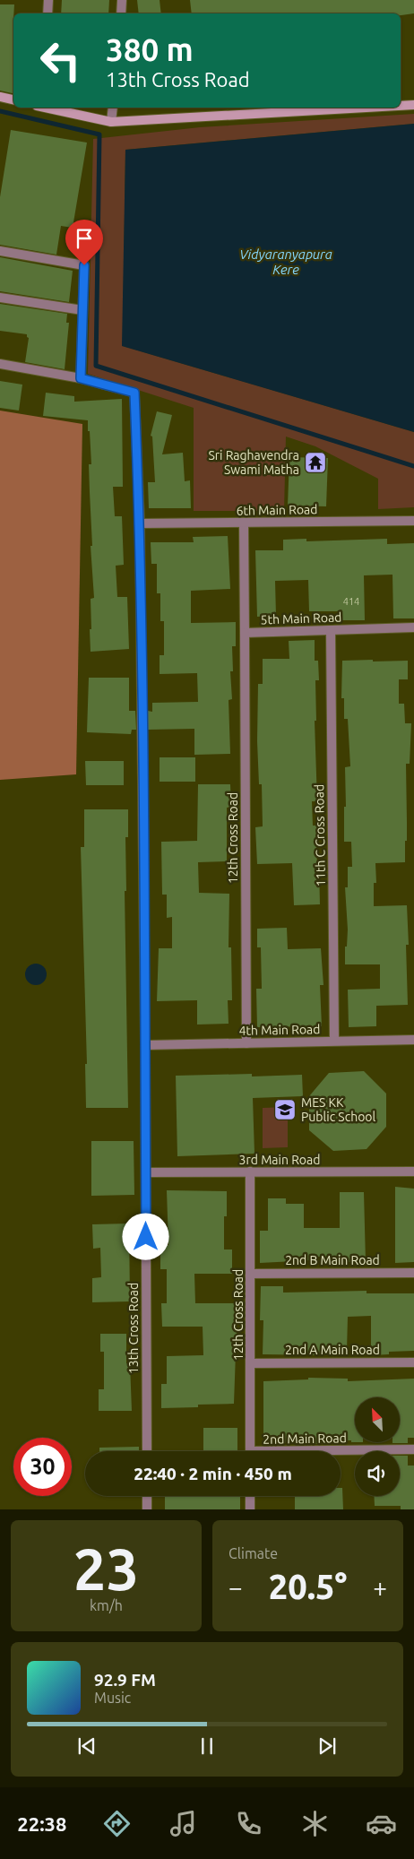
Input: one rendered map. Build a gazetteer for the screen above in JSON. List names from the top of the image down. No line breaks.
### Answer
{"streets":{"street":["6th Main Road","5th Main Road","11th C Cross Road","12th Cross Road","4th Main Road","3rd Main Road","2nd B Main Road","13th Cross Road","2nd A Main Road","2nd Main Road"]},"crossings":[["6th Main Road","5th Main Road"],["6th Main Road","13th Cross Road"],["5th Main Road","11th C Cross Road"],["5th Main Road","12th Cross Road"],["11th C Cross Road","4th Main Road"],["12th Cross Road","4th Main Road"],["12th Cross Road","3rd Main Road"],["12th Cross Road","2nd B Main Road"],["12th Cross Road","2nd A Main Road"],["4th Main Road","13th Cross Road"],["3rd Main Road","13th Cross Road"]],"water":["Vidyaranyapura Kere"],"places":{"temple":["Sri Raghavendra Swami Matha"],"school or university":["MES KK Public School"]},"house_numbers":["414"],"north":"top left","page":{"turn":["380 m","13th Cross Road"],"limit":"30","trip":"22:40 · 2 min · 450 m","tile":[["23","km/h"],"Climate"],"heat":["−","20.5°","+"],"song":["92.9 FM","Music"],"tabs":"22:38"}}
